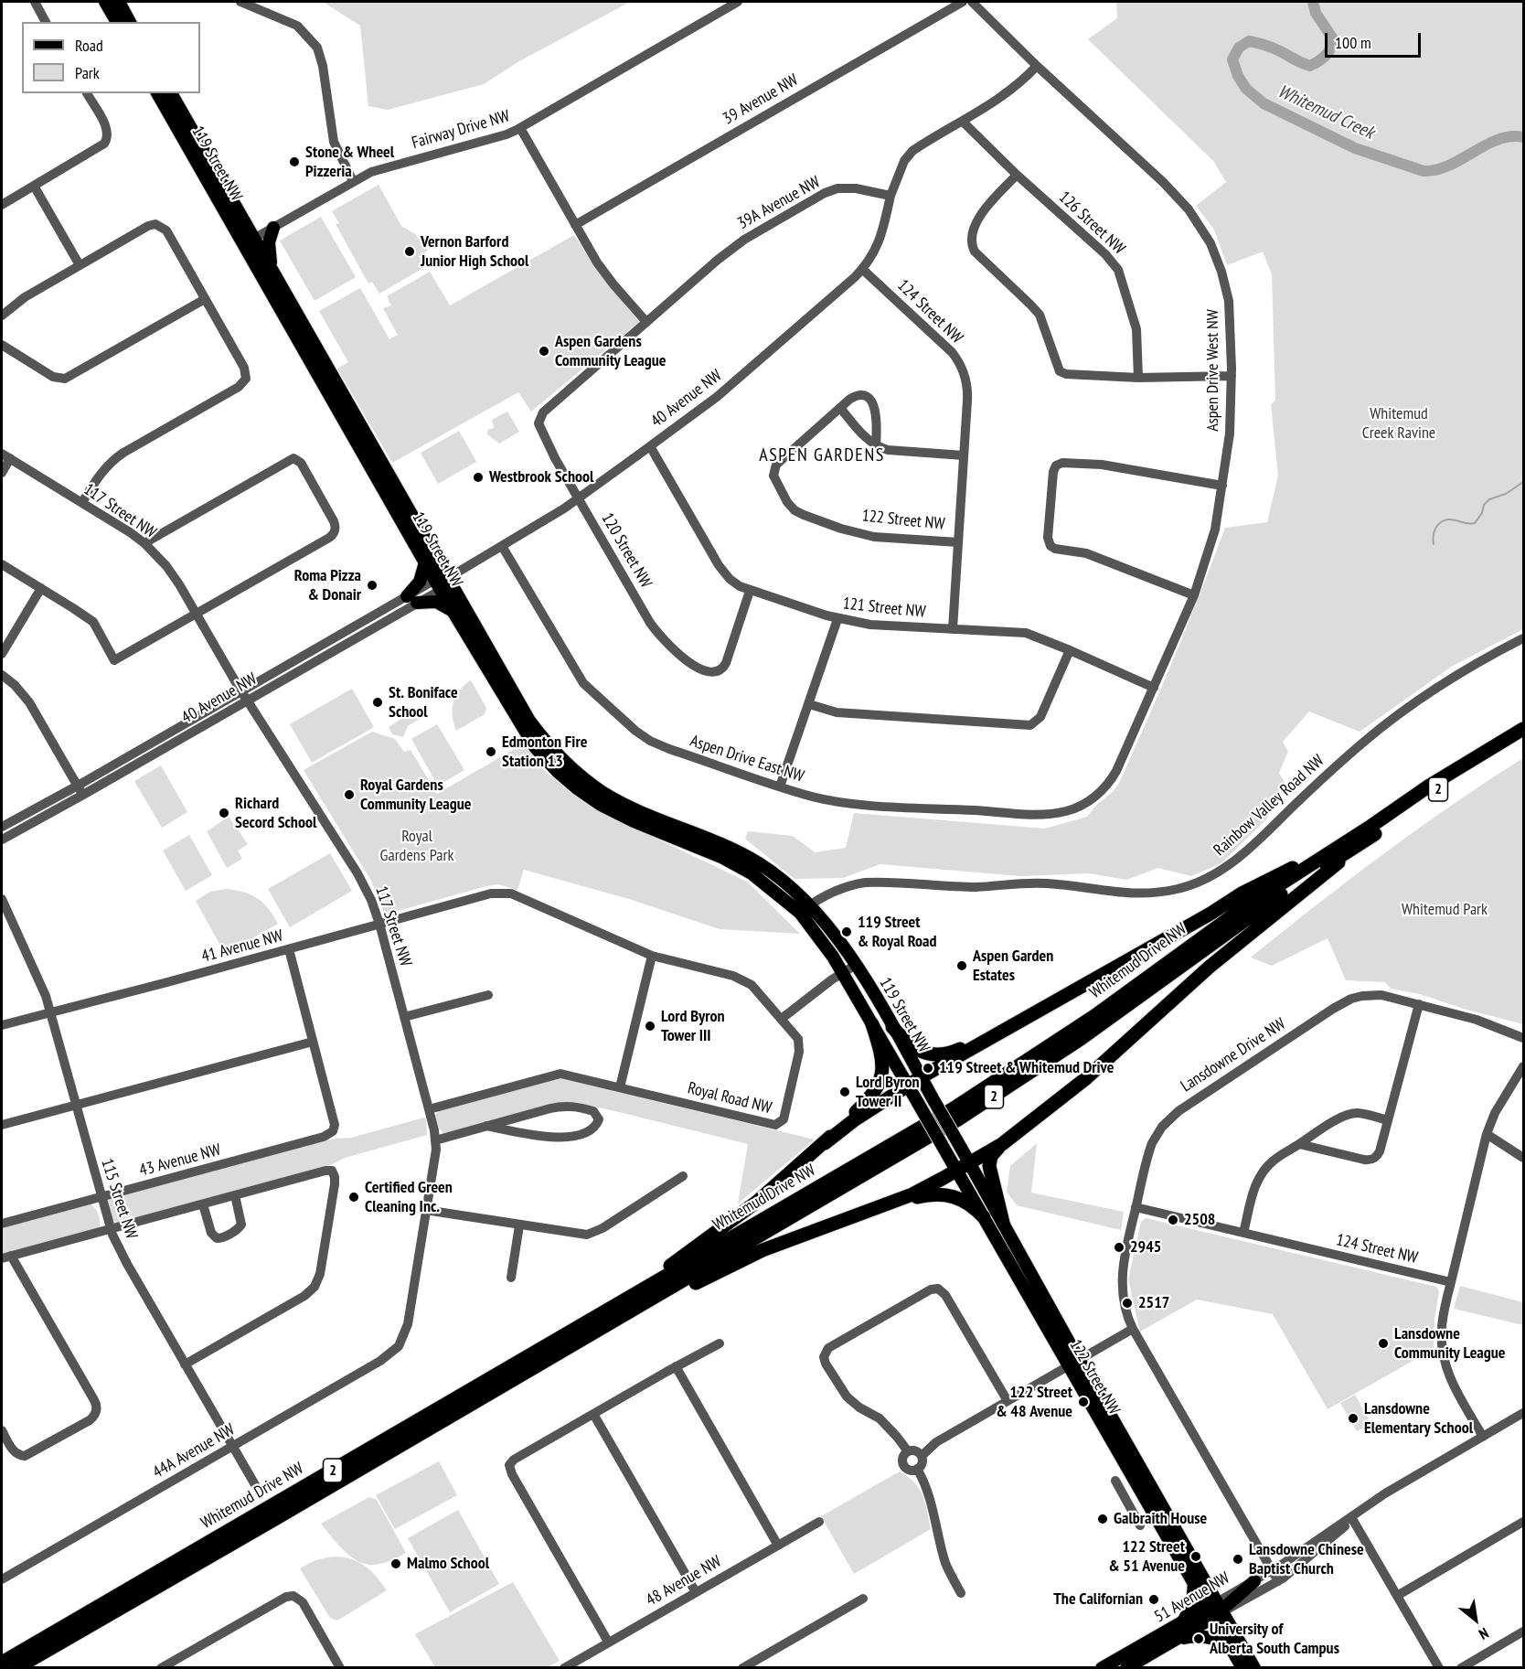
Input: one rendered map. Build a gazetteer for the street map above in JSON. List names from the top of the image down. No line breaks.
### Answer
{"streets":{"highway":["2","Whitemud Drive NW"],"main road":["119 Street NW","122 Street NW","51 Avenue NW"],"street":["39 Avenue NW","Fairway Drive NW","39A Avenue NW","126 Street NW","124 Street NW","Aspen Drive West NW","40 Avenue NW","117 Street NW","120 Street NW","121 Street NW","Aspen Drive East NW","Rainbow Valley Road NW","41 Avenue NW","Lansdowne Drive NW","Royal Road NW","43 Avenue NW","115 Street NW","44A Avenue NW","48 Avenue NW"]},"crossings":[["Fairway Drive NW","119 Street NW"],["119 Street NW","40 Avenue NW"],["119 Street NW","122 Street NW"],["119 Street NW","Rainbow Valley Road NW"],["39A Avenue NW","40 Avenue NW"],["39A Avenue NW","120 Street NW"],["124 Street NW","40 Avenue NW"],["124 Street NW","Lansdowne Drive NW"],["Aspen Drive West NW","121 Street NW"],["Aspen Drive West NW","Aspen Drive East NW"],["40 Avenue NW","117 Street NW"],["40 Avenue NW","120 Street NW"],["40 Avenue NW","121 Street NW"],["40 Avenue NW","Aspen Drive East NW"],["117 Street NW","41 Avenue NW"],["117 Street NW","Royal Road NW"],["117 Street NW","44A Avenue NW"],["122 Street NW","51 Avenue NW"],["120 Street NW","121 Street NW"],["41 Avenue NW","Royal Road NW"],["41 Avenue NW","115 Street NW"],["Lansdowne Drive NW","51 Avenue NW"],["43 Avenue NW","115 Street NW"],["115 Street NW","44A Avenue NW"]],"districts":["ASPEN GARDENS"],"water":["Whitemud Creek"],"parks":["Whitemud Creek Ravine","Royal Gardens Park","Whitemud Park"],"places":["Stone & Wheel Pizzeria","Vernon Barford Junior High School","Aspen Gardens Community League","Westbrook School","Roma Pizza & Donair","St. Boniface School","Edmonton Fire Station 13","Royal Gardens Community League","Richard Secord School","119 Street & Royal Road","Aspen Garden Estates","Lord Byron Tower III","119 Street & Whitemud Drive","Lord Byron Tower II","Certified Green Cleaning Inc.","2508","2945","2517","Lansdowne Community League","122 Street & 48 Avenue","Lansdowne Elementary School","Galbraith House","122 Street & 51 Avenue","Lansdowne Chinese Baptist Church","Malmo School","The Californian","University of Alberta South Campus"],"legend":["Road","Park"],"scale_bar":"100 m","north":"bottom right"}
